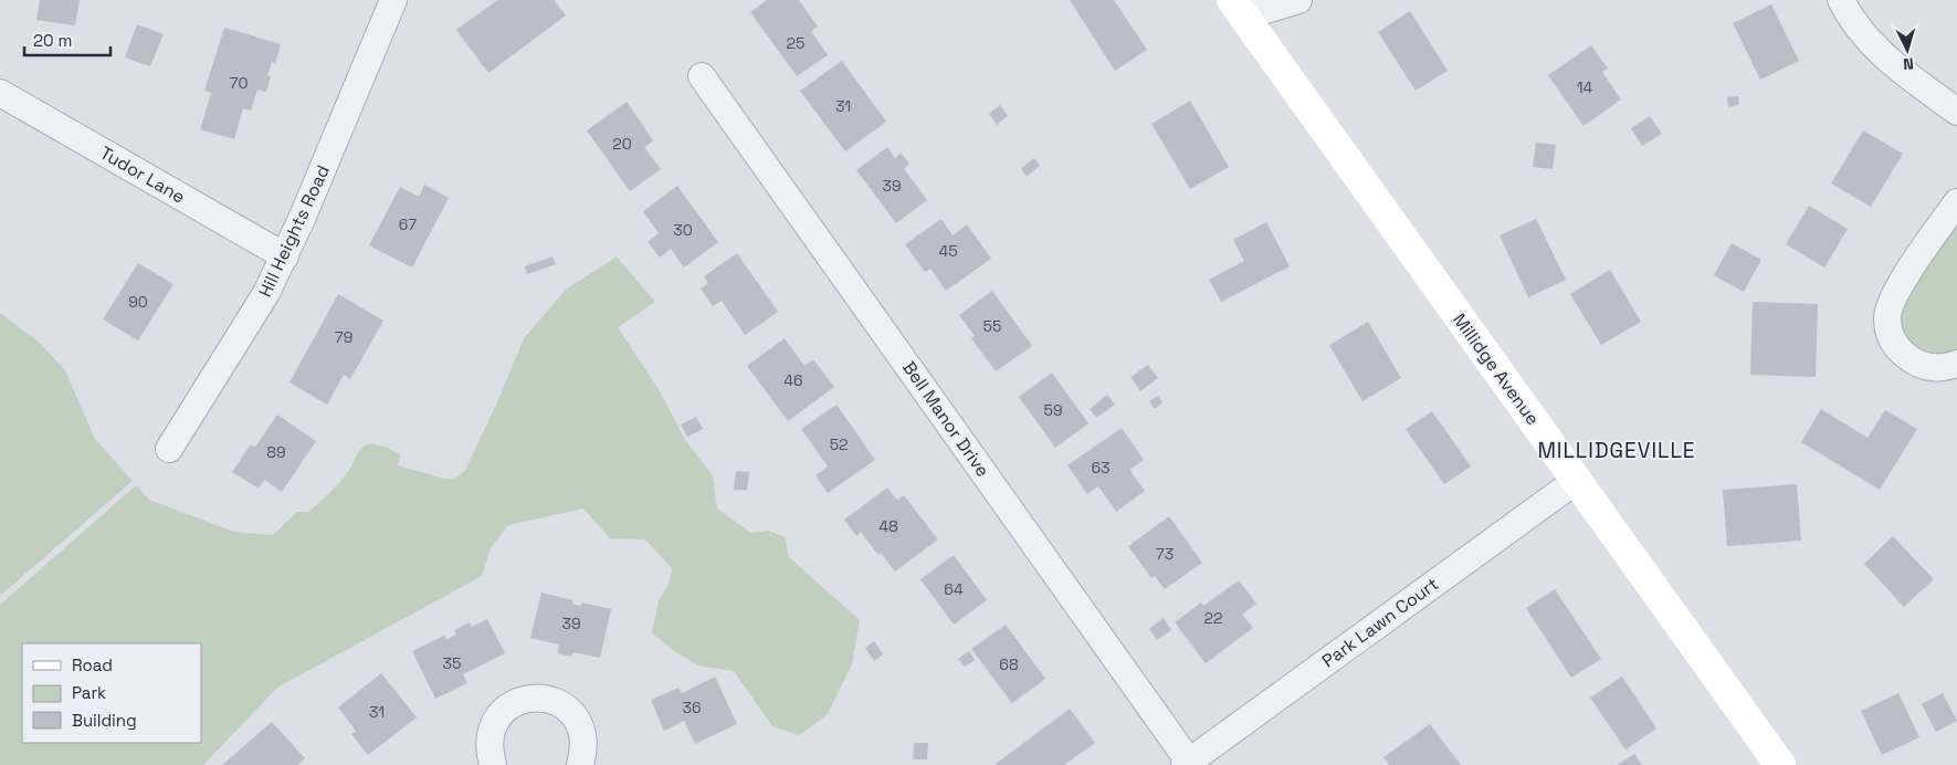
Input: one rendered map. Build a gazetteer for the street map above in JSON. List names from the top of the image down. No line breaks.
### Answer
{"streets":{"street":["Tudor Lane","Hill Heights Road","Millidge Avenue","Bell Manor Drive","Park Lawn Court"]},"crossings":[["Tudor Lane","Hill Heights Road"],["Millidge Avenue","Park Lawn Court"],["Bell Manor Drive","Park Lawn Court"]],"districts":["MILLIDGEVILLE"],"house_numbers":["25","70","14","31","20","39","67","30","45","90","55","79","46","59","52","89","63","48","73","64","22","39","35","68","36","31"],"legend":["Road","Park","Building"],"scale_bar":"20 m","north":"bottom"}
